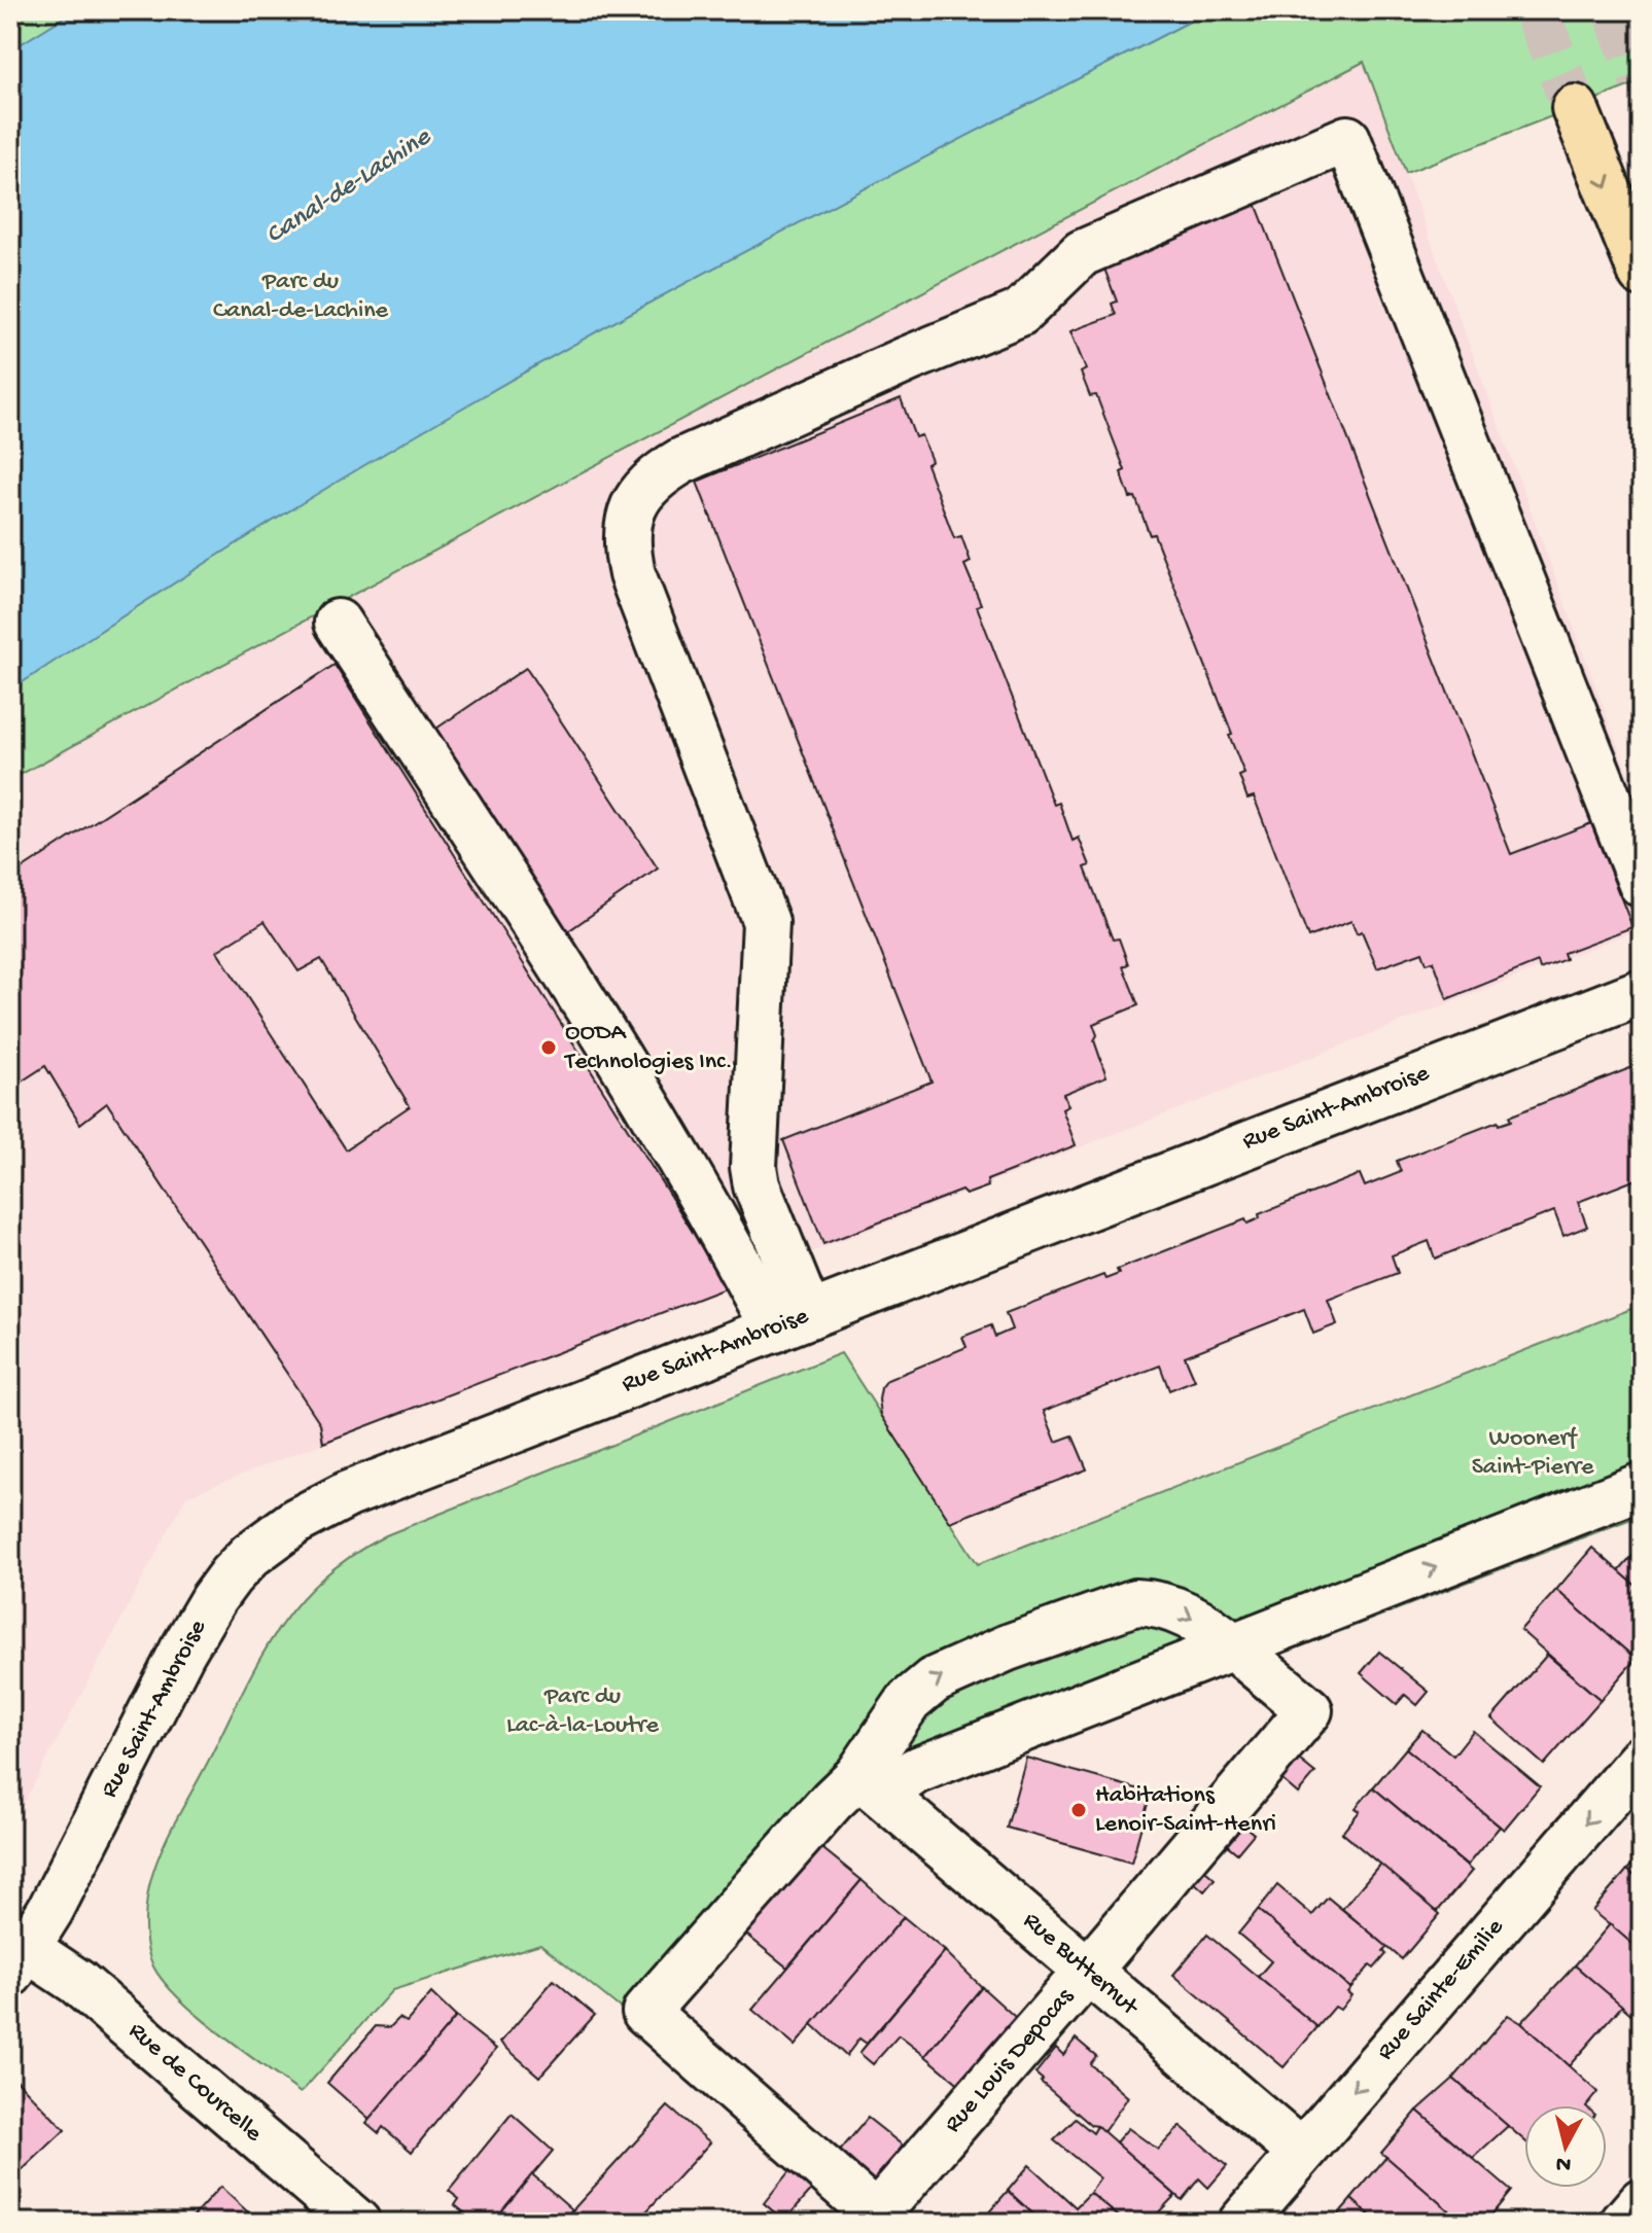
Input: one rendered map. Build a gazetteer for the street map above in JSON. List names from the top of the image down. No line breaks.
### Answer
{"streets":{"street":["Rue Saint-Ambroise","Rue Butternut","Rue Sainte-Emilie","Rue Louis Depocas","Rue de Courcelle"]},"crossings":[["Rue Saint-Ambroise","Rue de Courcelle"],["Rue Butternut","Rue Sainte-Emilie"],["Rue Butternut","Rue Louis Depocas"]],"one_way":["Rue Sainte-Emilie"],"water":["Canal-de-Lachine"],"parks":["Parc du Canal-de-Lachine","Woonerf Saint-Pierre","Parc du Lac-à-la-Loutre"],"places":["OODA Technologies Inc.","Habitations Lenoir-Saint-Henri"],"north":"bottom"}
